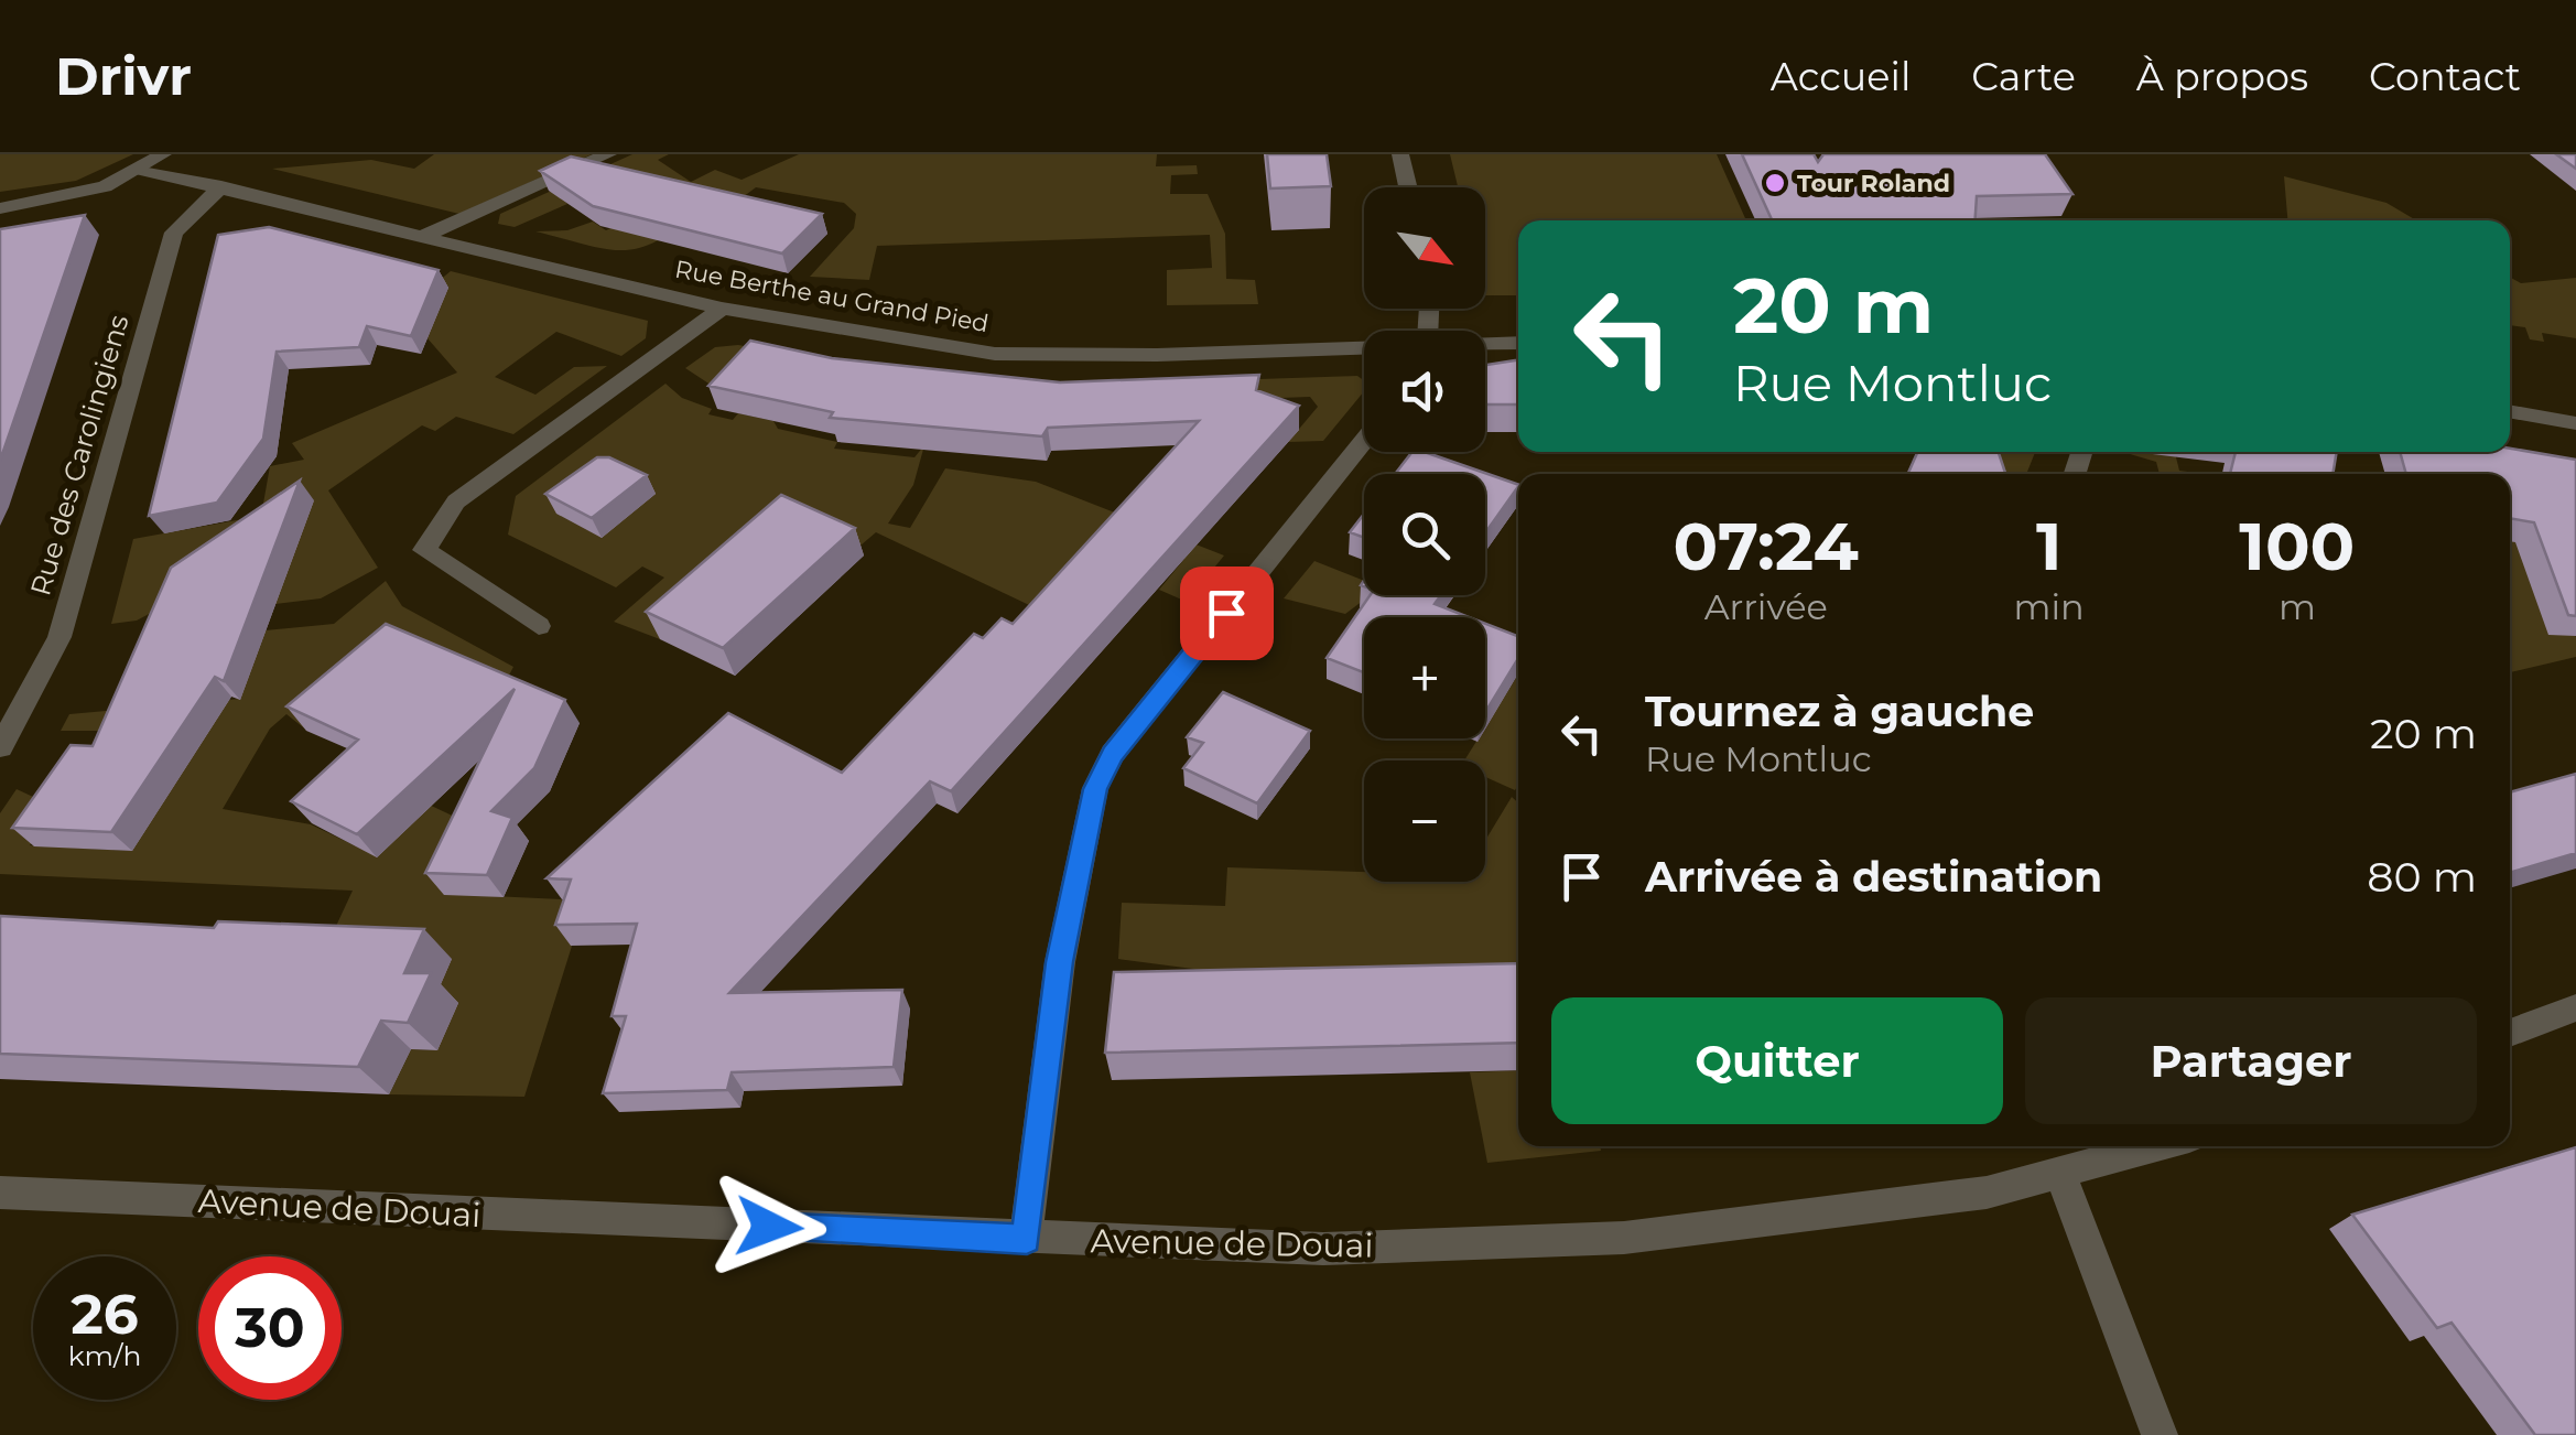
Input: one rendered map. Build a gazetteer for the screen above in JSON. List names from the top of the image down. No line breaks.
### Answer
{"streets":{"street":["Rue Berthe au Grand Pied","Rue des Carolingiens","Avenue de Douai"]},"crossings":[["Rue Berthe au Grand Pied","Rue des Carolingiens"]],"places":["Tour Roland"],"north":"bottom right","page":{"header":"Drivr","nav":["Accueil","Carte","À propos","Contact"],"map_buttons":["+","−"],"turn":["20 m","Rue Montluc"],"eta":["07:24","Arrivée","1","min","100","m"],"list":[{"name":"Tournez à gauche","note":"Rue Montluc","value":"20 m"},{"name":"Arrivée à destination","value":"80 m"}],"buttons":["Quitter","Partager"],"speed":"26 km/h","limit":"30"}}
